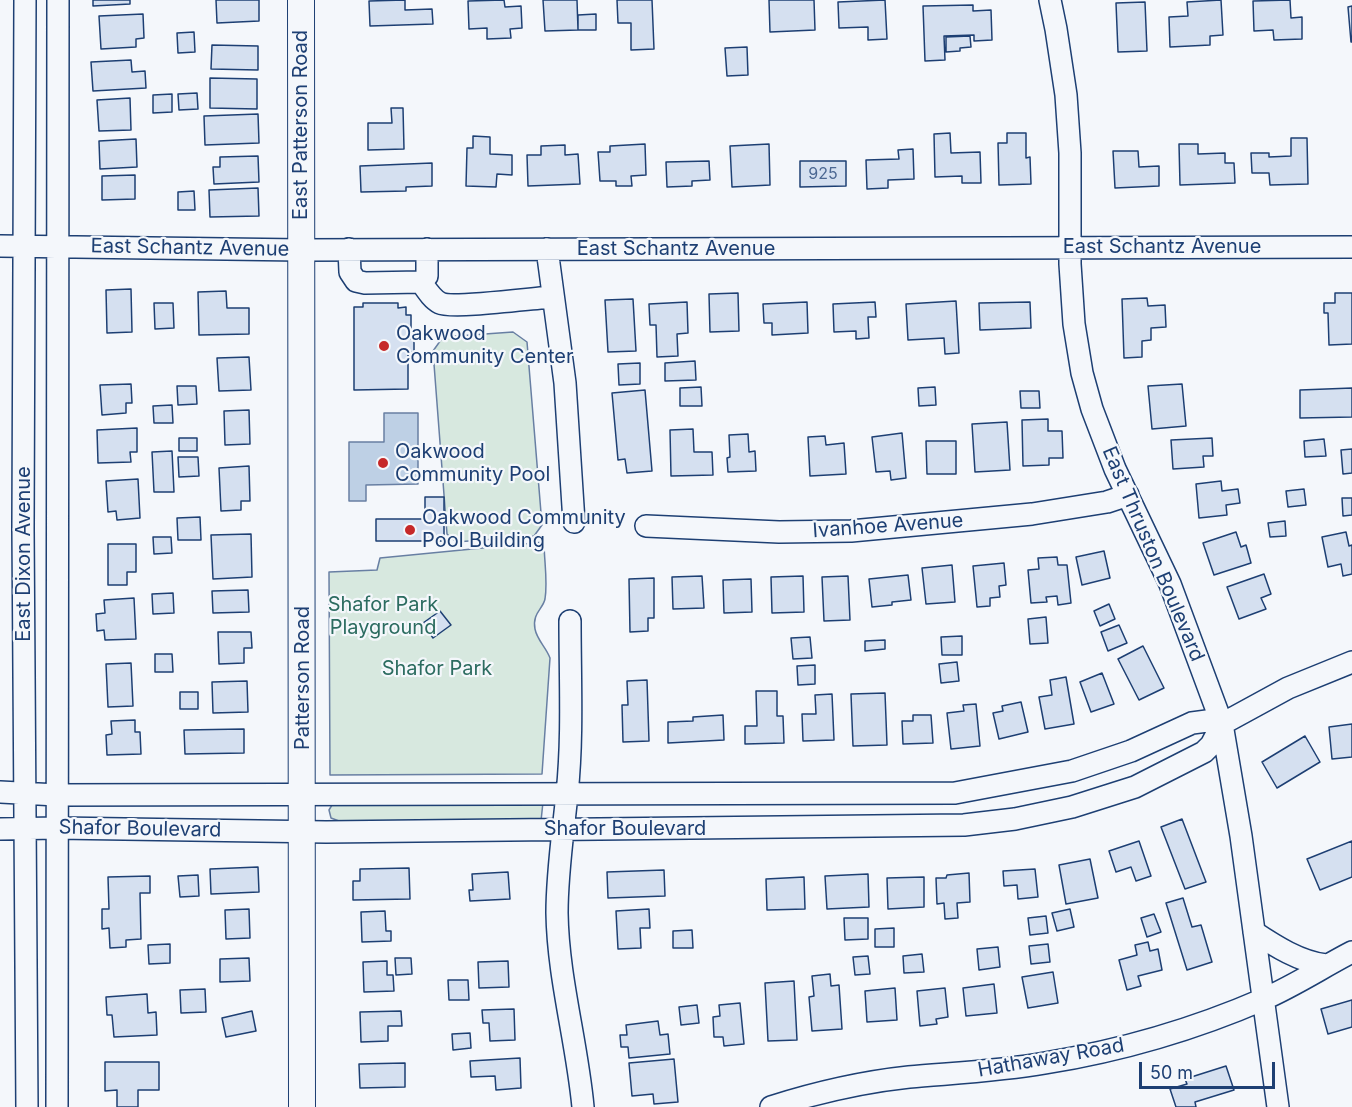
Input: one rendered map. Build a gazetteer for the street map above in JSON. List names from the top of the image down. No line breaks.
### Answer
{"streets":{"main road":["East Patterson Road","Patterson Road"],"street":["East Schantz Avenue","Ivanhoe Avenue","East Dixon Avenue","East Thruston Boulevard","Shafor Boulevard","Hathaway Road"]},"crossings":[["East Patterson Road","East Schantz Avenue"],["East Patterson Road","Patterson Road"],["East Schantz Avenue","East Dixon Avenue"],["East Schantz Avenue","East Thruston Boulevard"],["East Schantz Avenue","Patterson Road"],["Ivanhoe Avenue","East Thruston Boulevard"],["East Dixon Avenue","Shafor Boulevard"],["East Thruston Boulevard","Shafor Boulevard"],["East Thruston Boulevard","Hathaway Road"],["Patterson Road","Shafor Boulevard"]],"parks":["Shafor Park Playground","Shafor Park"],"places":["Oakwood Community Center","Oakwood Community Pool","Oakwood Community Pool Building"],"house_numbers":["925"],"scale_bar":"50 m"}
